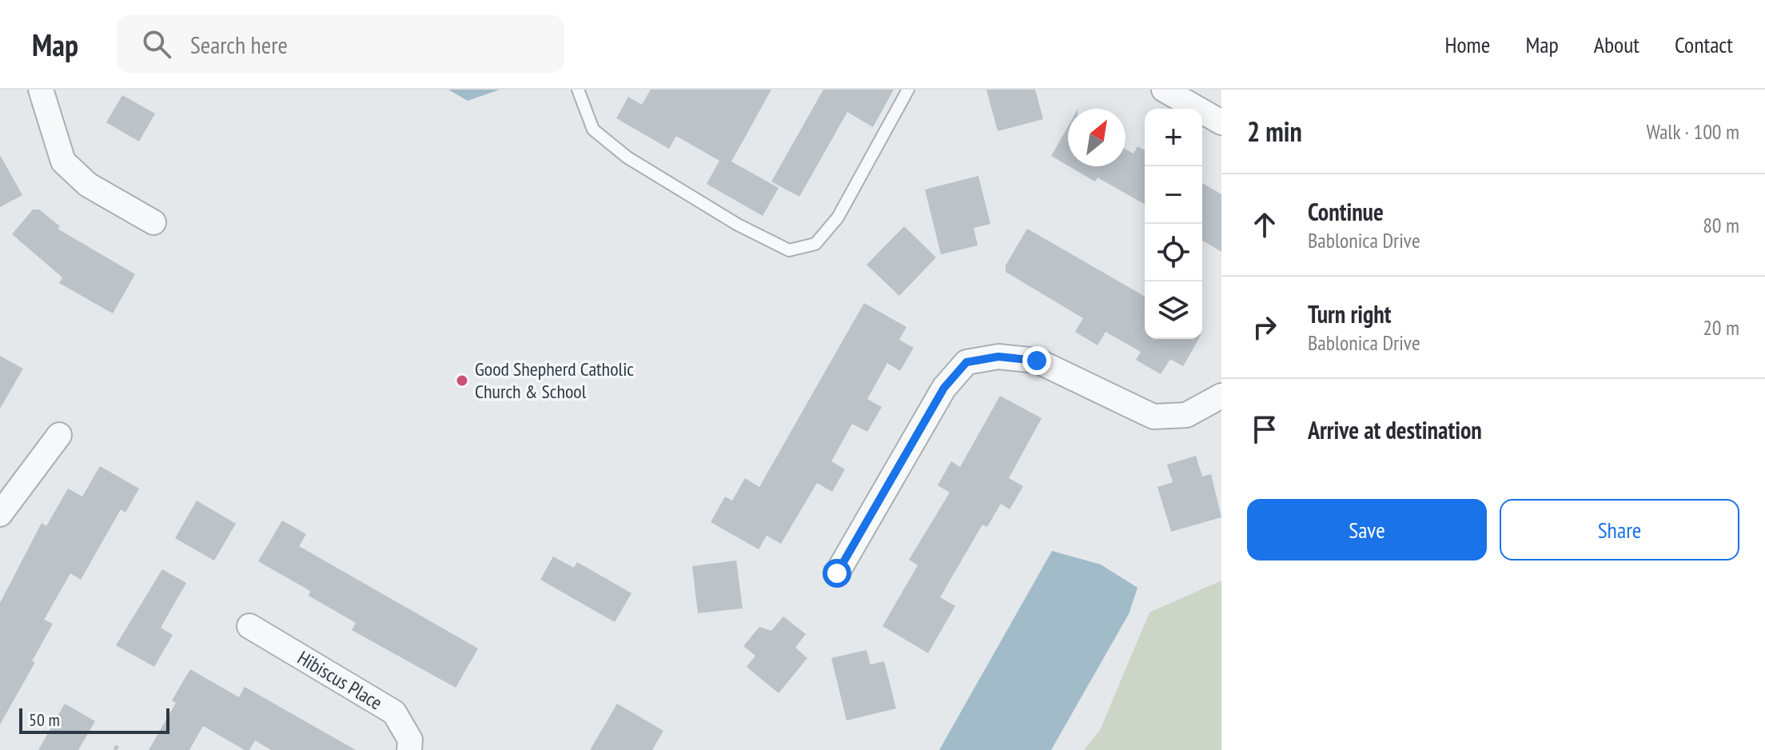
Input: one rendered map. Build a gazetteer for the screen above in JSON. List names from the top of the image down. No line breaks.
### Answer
{"streets":{"street":["Hibiscus Place"]},"places":["Good Shepherd Catholic Church & School"],"scale_bar":"50 m","north":"top right","page":{"header":"Map","search":"Search here","nav":["Home","Map","About","Contact"],"heading":["2 min","Walk · 100 m"],"map_buttons":["+","−"],"list":[["Continue","Bablonica Drive","80 m"],["Turn right","Bablonica Drive","20 m"],"Arrive at destination"],"buttons":["Save","Share"],"scale":"50 m"}}
